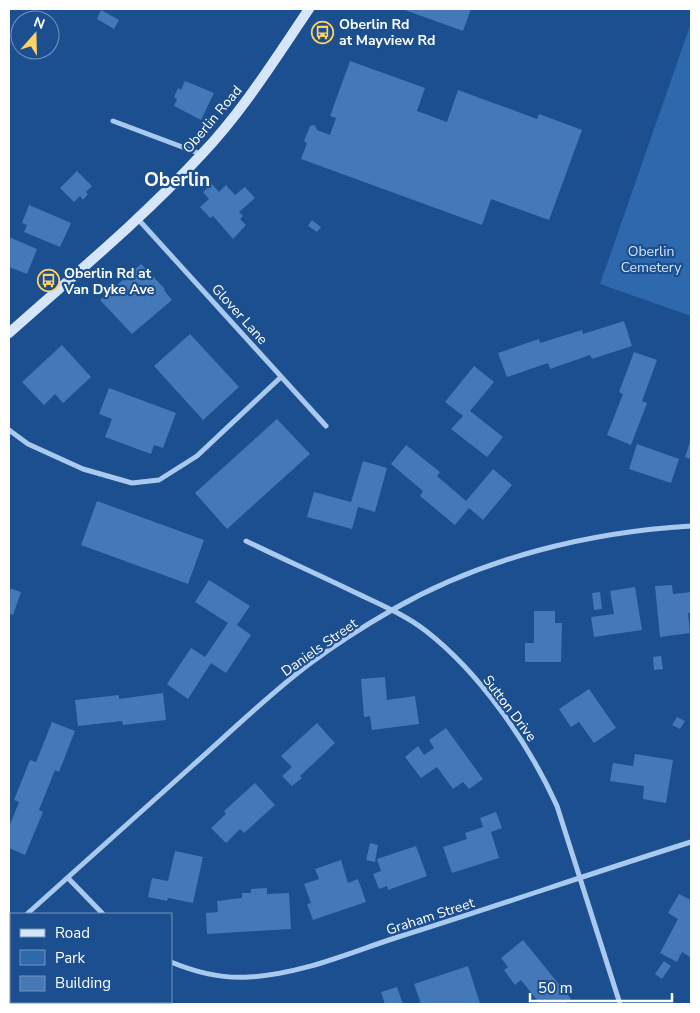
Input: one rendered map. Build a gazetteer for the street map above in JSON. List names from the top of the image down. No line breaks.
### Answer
{"streets":{"main road":["Oberlin Road"],"street":["Glover Lane","Daniels Street","Sutton Drive","Graham Street"]},"crossings":[["Oberlin Road","Glover Lane"],["Daniels Street","Sutton Drive"],["Sutton Drive","Graham Street"]],"districts":["Oberlin"],"parks":["Oberlin Cemetery"],"places":{"bus stop":["Oberlin Rd at Mayview Rd","Oberlin Rd at Van Dyke Ave"]},"legend":["Road","Park","Building"],"scale_bar":"50 m","north":"top"}
